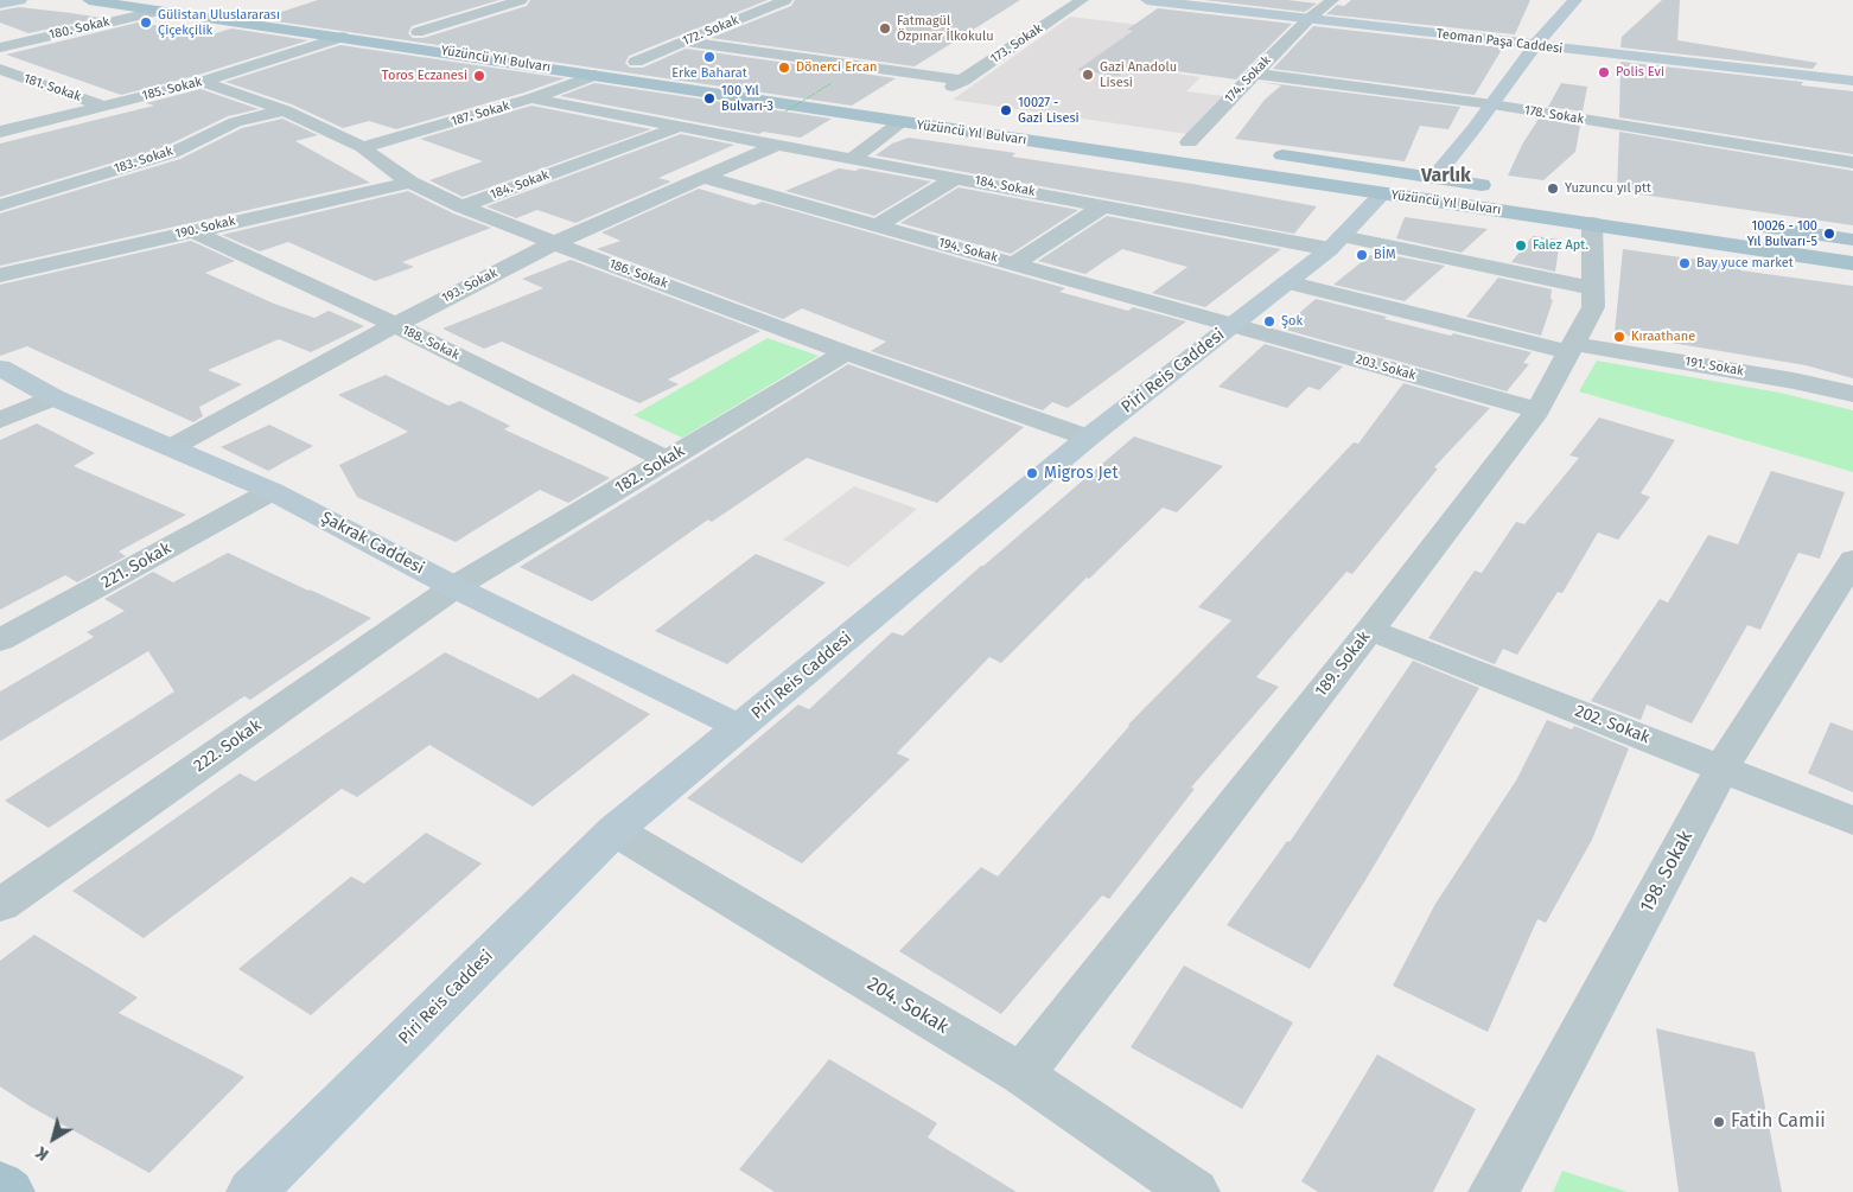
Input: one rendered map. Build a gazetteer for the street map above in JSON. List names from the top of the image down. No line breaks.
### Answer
{"streets":{"main road":["Yüzüncü Yıl Bulvarı"],"street":["180. Sokak","172. Sokak","Teoman Paşa Caddesi","173. Sokak","174. Sokak","181. Sokak","185. Sokak","187. Sokak","178. Sokak","183. Sokak","184. Sokak","190. Sokak","194. Sokak","186. Sokak","193. Sokak","188. Sokak","191. Sokak","203. Sokak","Piri Reis Caddesi","182. Sokak","Şakrak Caddesi","221. Sokak","189. Sokak","202. Sokak","222. Sokak","198. Sokak","204. Sokak"]},"crossings":[["180. Sokak","Yüzüncü Yıl Bulvarı"],["172. Sokak","173. Sokak"],["Teoman Paşa Caddesi","174. Sokak"],["Yüzüncü Yıl Bulvarı","185. Sokak"],["Yüzüncü Yıl Bulvarı","187. Sokak"],["Yüzüncü Yıl Bulvarı","Piri Reis Caddesi"],["Yüzüncü Yıl Bulvarı","189. Sokak"],["174. Sokak","178. Sokak"],["181. Sokak","185. Sokak"],["185. Sokak","186. Sokak"],["187. Sokak","184. Sokak"],["187. Sokak","186. Sokak"],["183. Sokak","186. Sokak"],["184. Sokak","186. Sokak"],["184. Sokak","193. Sokak"],["184. Sokak","Piri Reis Caddesi"],["184. Sokak","189. Sokak"],["190. Sokak","186. Sokak"],["190. Sokak","188. Sokak"],["194. Sokak","193. Sokak"],["194. Sokak","203. Sokak"],["194. Sokak","Piri Reis Caddesi"],["186. Sokak","193. Sokak"],["186. Sokak","Piri Reis Caddesi"],["186. Sokak","182. Sokak"],["193. Sokak","188. Sokak"],["193. Sokak","Şakrak Caddesi"],["188. Sokak","182. Sokak"],["191. Sokak","Piri Reis Caddesi"],["191. Sokak","189. Sokak"],["203. Sokak","Piri Reis Caddesi"],["203. Sokak","189. Sokak"],["Piri Reis Caddesi","Şakrak Caddesi"],["Piri Reis Caddesi","204. Sokak"],["182. Sokak","Şakrak Caddesi"],["182. Sokak","222. Sokak"],["Şakrak Caddesi","221. Sokak"],["Şakrak Caddesi","222. Sokak"],["189. Sokak","202. Sokak"],["189. Sokak","204. Sokak"],["202. Sokak","198. Sokak"]],"districts":["Varlık"],"places":["Gülistan Uluslararası Çiçekçilik","Fatmagül Özpınar İlkokulu","Erke Baharat","Dönerci Ercan","Polis Evi","Gazi Anadolu Lisesi","Toros Eczanesi","100 Yıl Bulvarı-3","10027 - Gazi Lisesi","Yuzuncu yıl ptt","10026 - 100 Yıl Bulvarı-5","Falez Apt.","BİM","Bay yuce market","Şok","Kıraathane","Migros Jet","Fatih Camii"],"north":"bottom left"}
